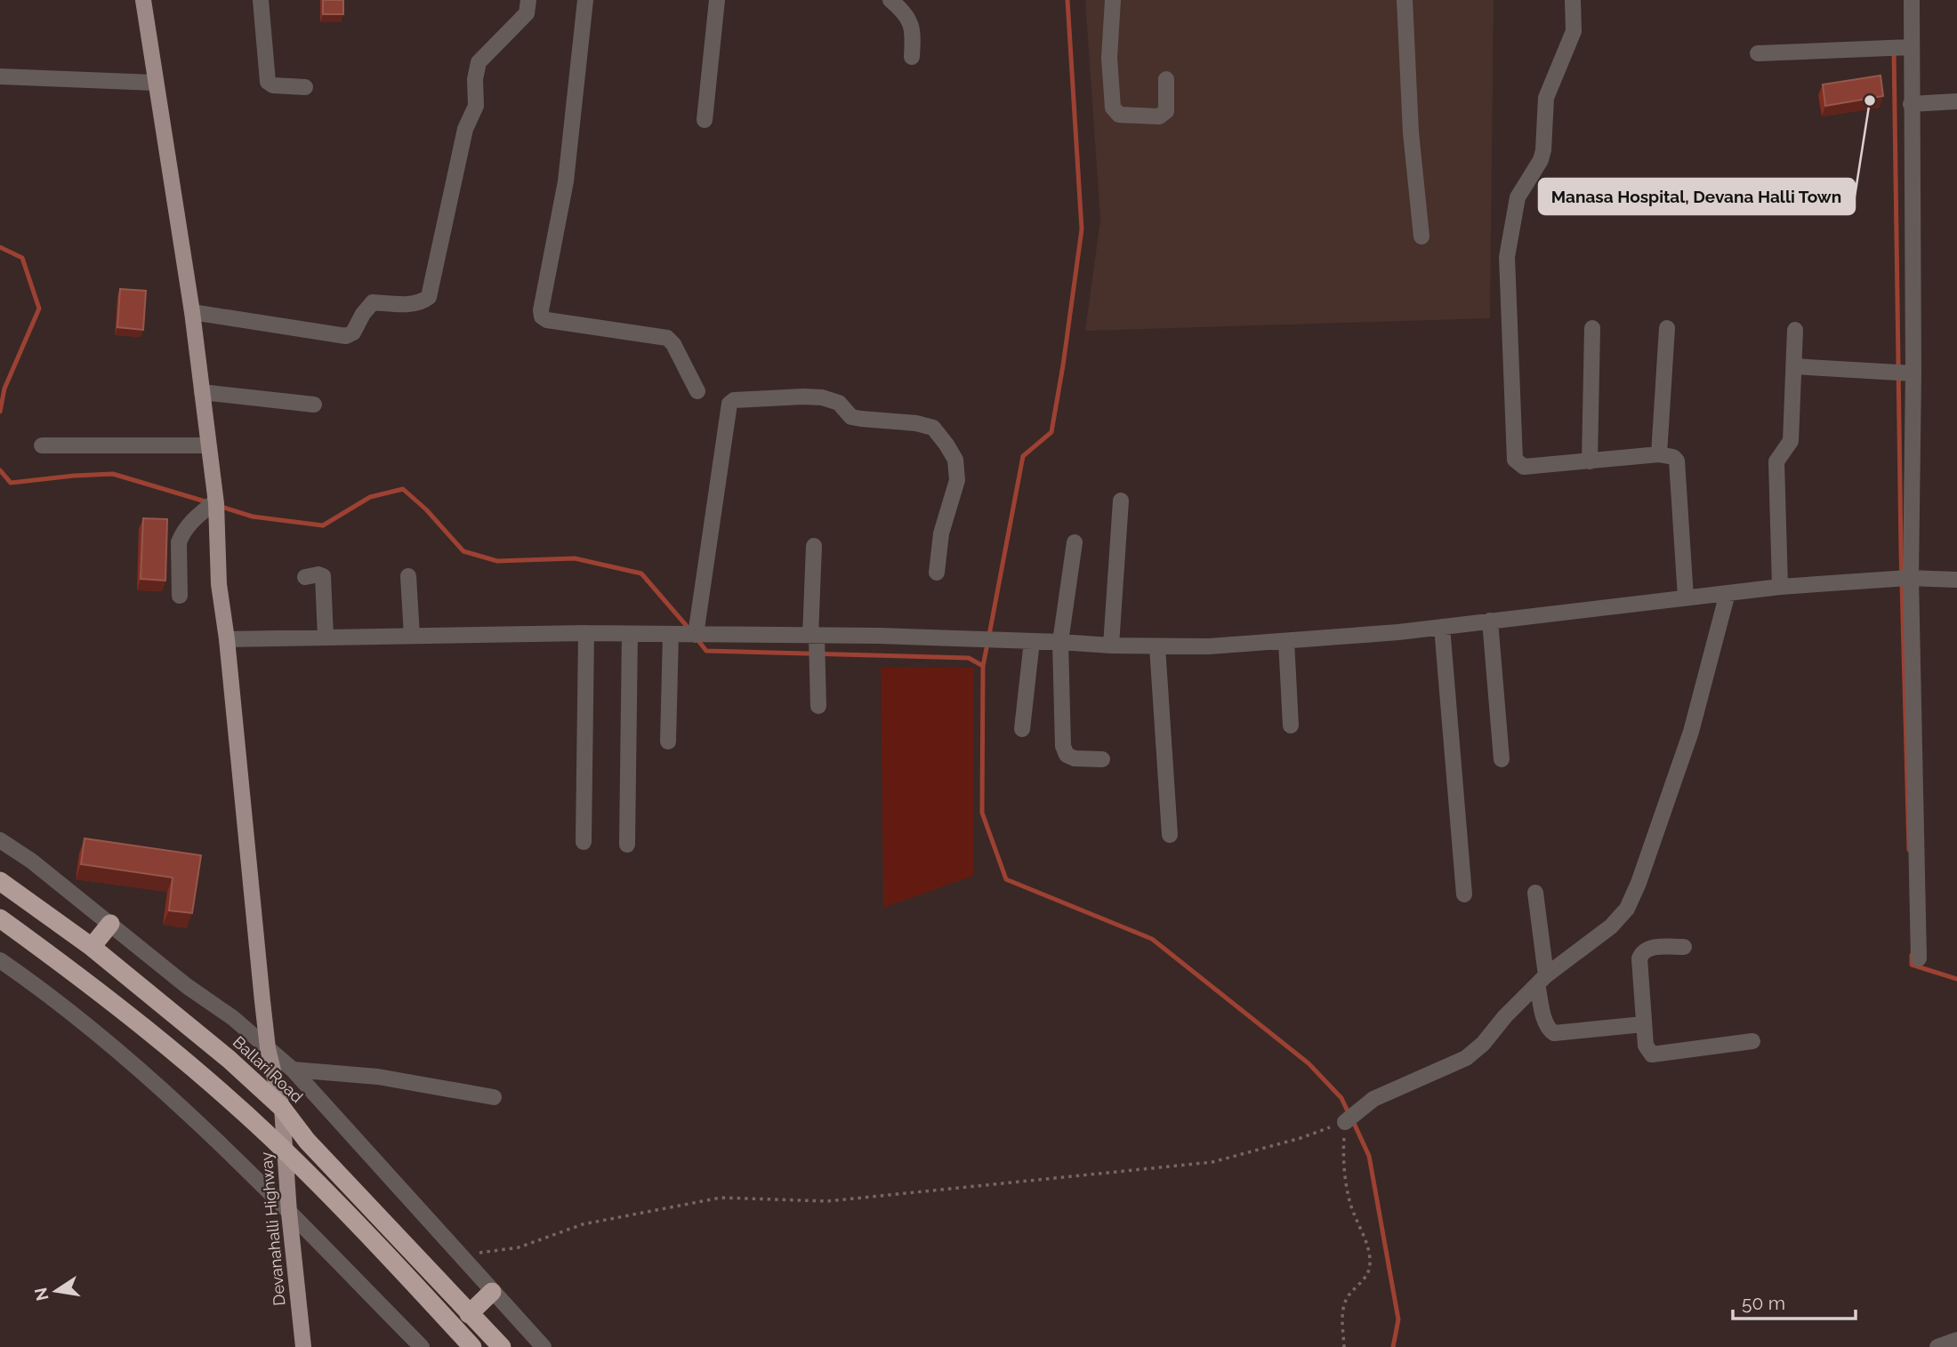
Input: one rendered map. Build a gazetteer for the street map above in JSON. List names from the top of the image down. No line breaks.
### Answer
{"streets":{"highway":["Ballari Road"],"main road":["Devanahalli Highway"]},"crossings":[["Ballari Road","Devanahalli Highway"]],"places":["Manasa Hospital, Devana Halli Town"],"scale_bar":"50 m","north":"left"}
